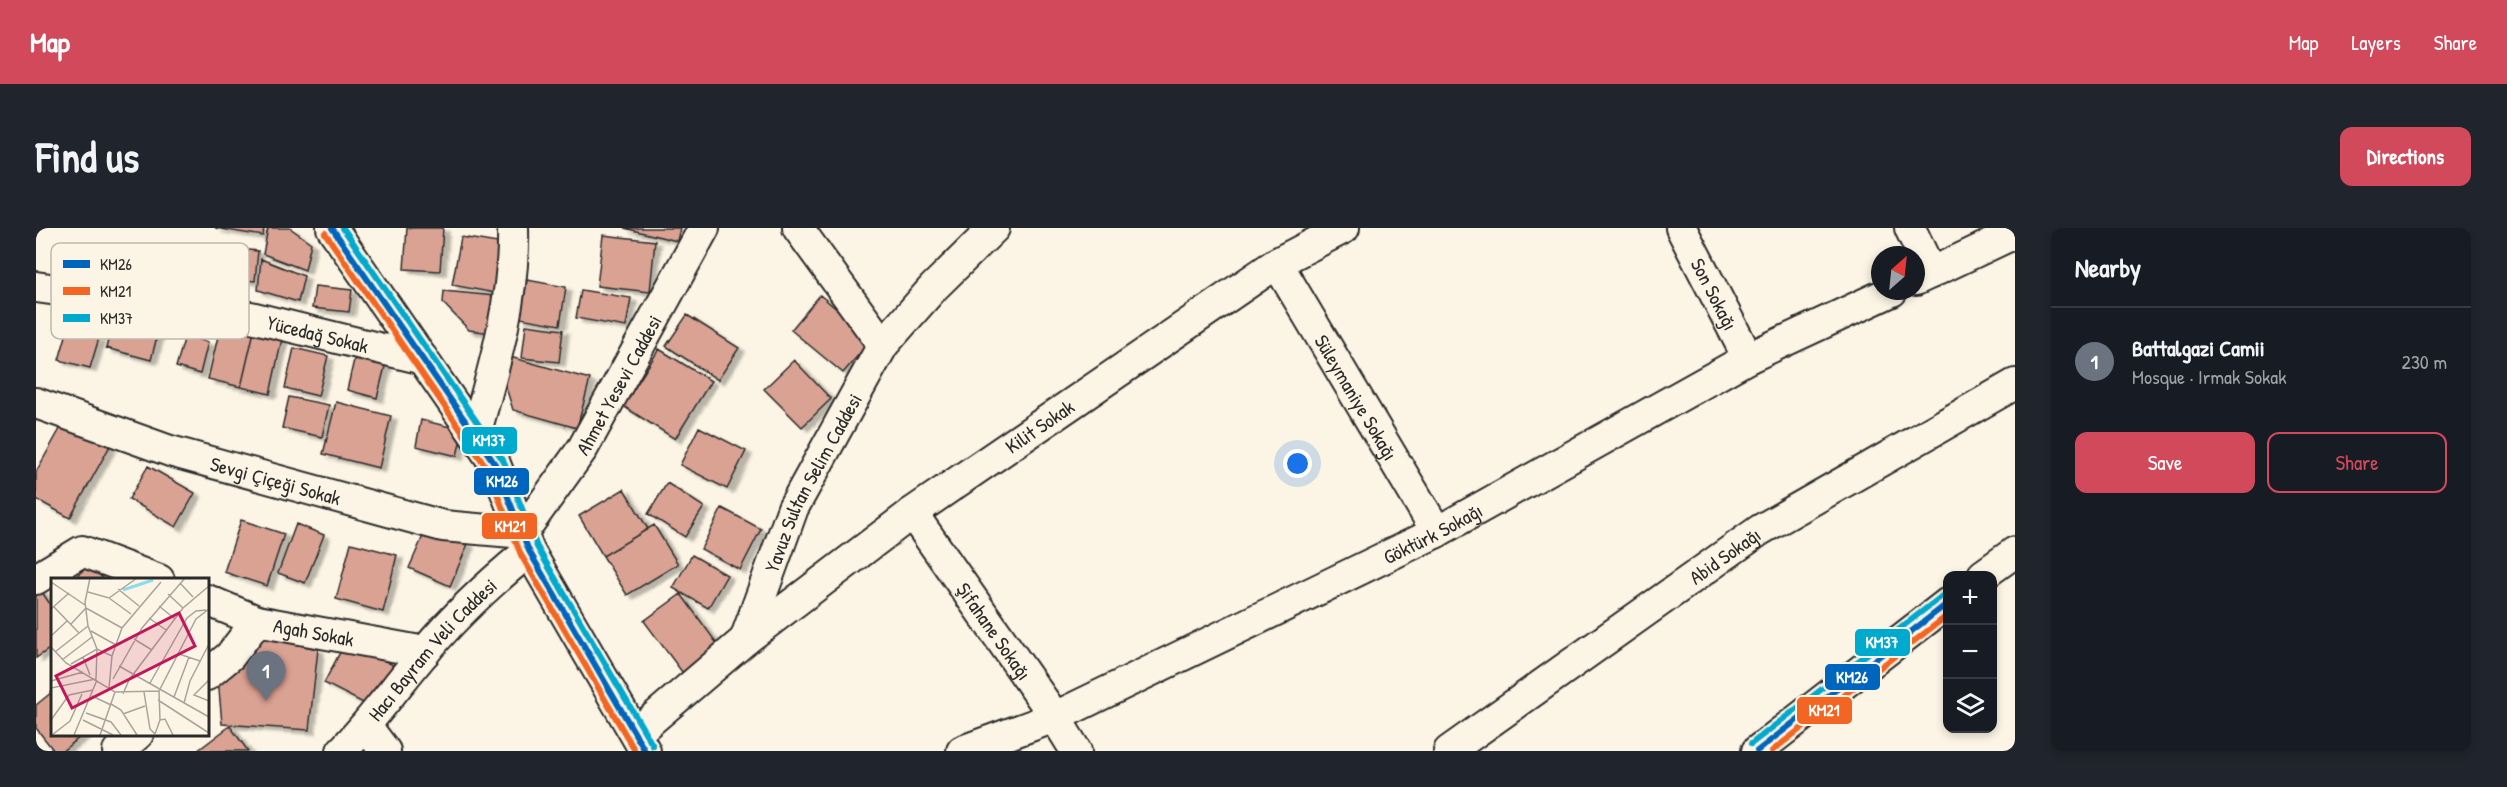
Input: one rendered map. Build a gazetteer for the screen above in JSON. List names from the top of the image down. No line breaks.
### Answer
{"streets":{"street":["Son Sokağı","Yücedağ Sokak","Ahmet Yesevi Caddesi","Süleymaniye Sokağı","Kilit Sokak","Sevgi Çiçeği Sokak","Yavuz Sultan Selim Caddesi","Göktürk Sokağı","Abid Sokağı","Agah Sokak","Şifahane Sokağı","Hacı Bayram Veli Caddesi"]},"crossings":[["Son Sokağı","Göktürk Sokağı"],["Ahmet Yesevi Caddesi","Sevgi Çiçeği Sokak"],["Ahmet Yesevi Caddesi","Hacı Bayram Veli Caddesi"],["Süleymaniye Sokağı","Kilit Sokak"],["Süleymaniye Sokağı","Göktürk Sokağı"],["Kilit Sokak","Yavuz Sultan Selim Caddesi"],["Kilit Sokak","Şifahane Sokağı"],["Sevgi Çiçeği Sokak","Hacı Bayram Veli Caddesi"],["Göktürk Sokağı","Şifahane Sokağı"],["Agah Sokak","Hacı Bayram Veli Caddesi"]],"lines":["transit line KM26","transit line KM37","transit line KM21"],"legend":["KM26","KM21","KM37"],"north":"top right","page":{"header":"Map","nav":["Map","Layers","Share"],"buttons":["Directions",["Save","Share"]],"title":"Find us","heading":"Nearby","list":[{"mark":"1","name":"Battalgazi Camii","note":"Mosque · Irmak Sokak","value":"230 m"}],"map_buttons":["+","−"],"pins":"1"}}
